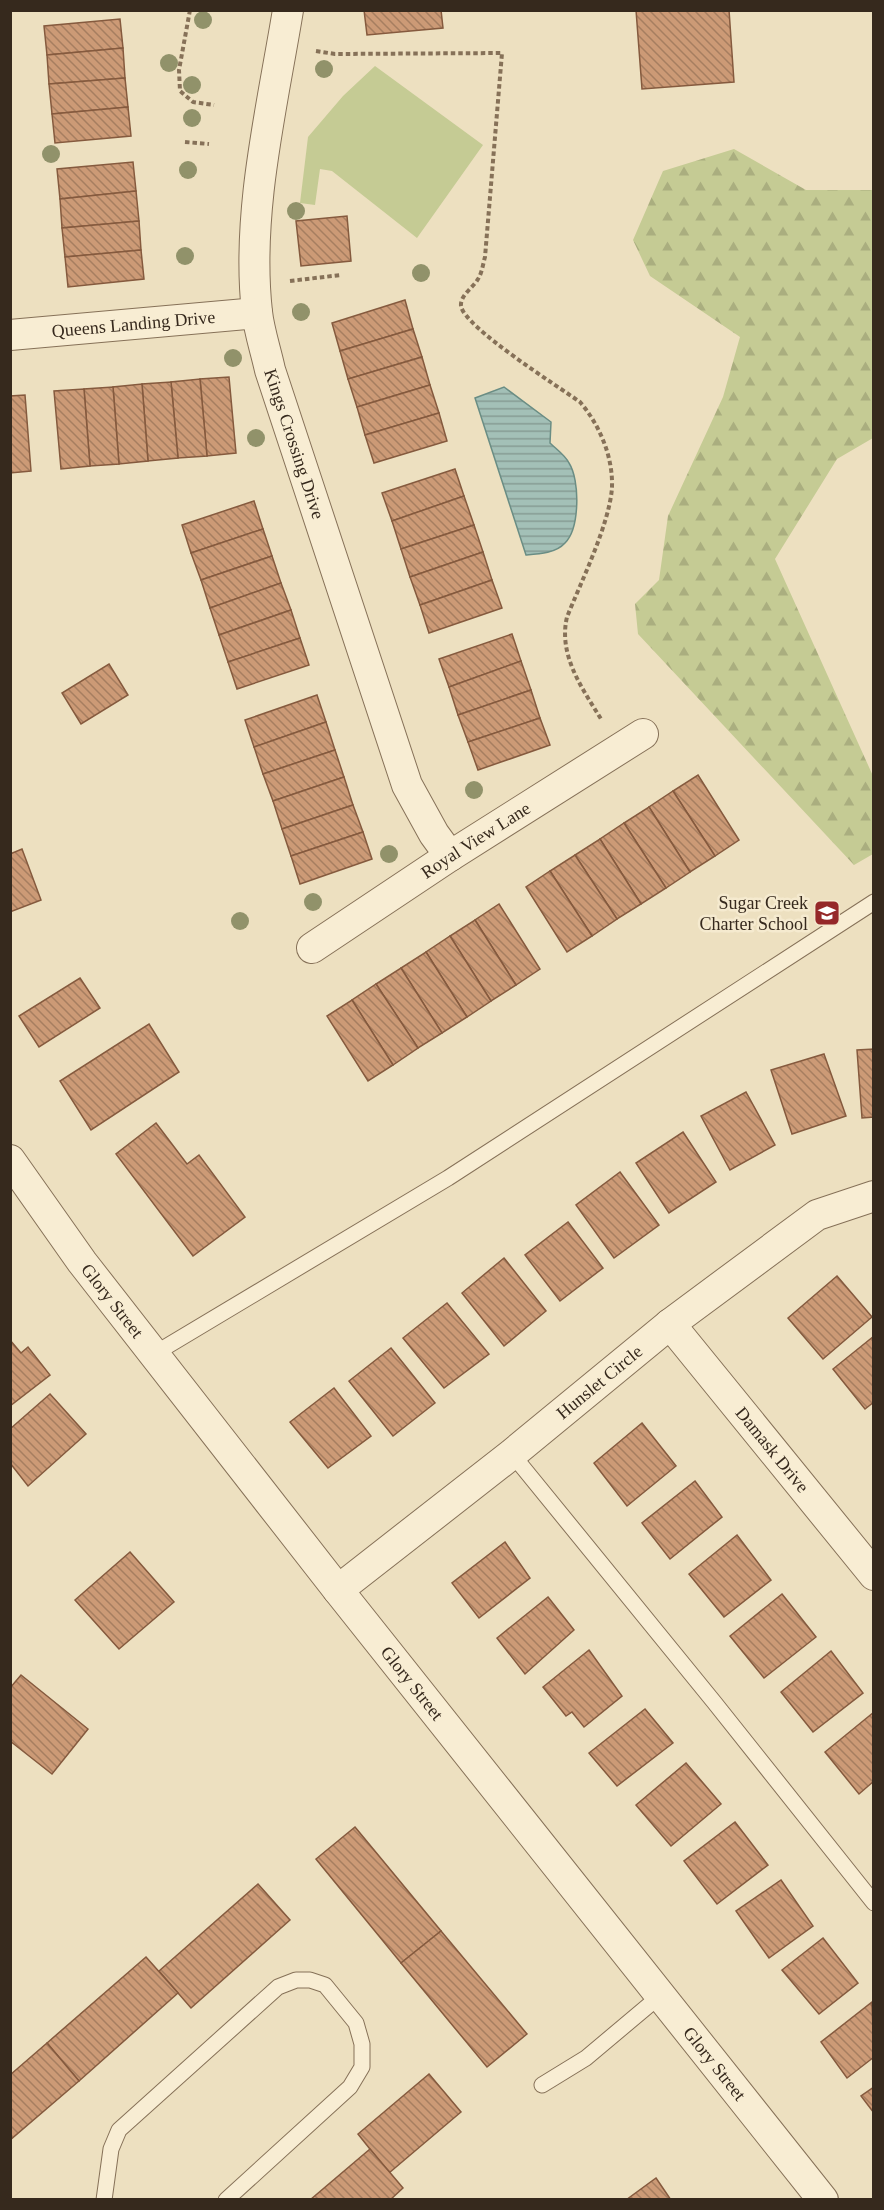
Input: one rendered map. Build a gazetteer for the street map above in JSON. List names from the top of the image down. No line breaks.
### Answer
{"streets":{"street":["Queens Landing Drive","Kings Crossing Drive","Royal View Lane","Glory Street","Hunslet Circle","Damask Drive"]},"crossings":[["Queens Landing Drive","Kings Crossing Drive"],["Kings Crossing Drive","Royal View Lane"],["Glory Street","Hunslet Circle"],["Hunslet Circle","Damask Drive"]],"places":{"school or university":["Sugar Creek Charter School"]}}
